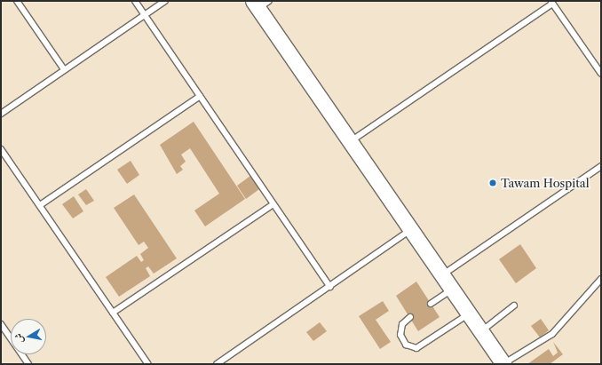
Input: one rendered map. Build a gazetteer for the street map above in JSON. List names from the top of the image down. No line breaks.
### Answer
{"places":["Tawam Hospital"],"north":"left"}
